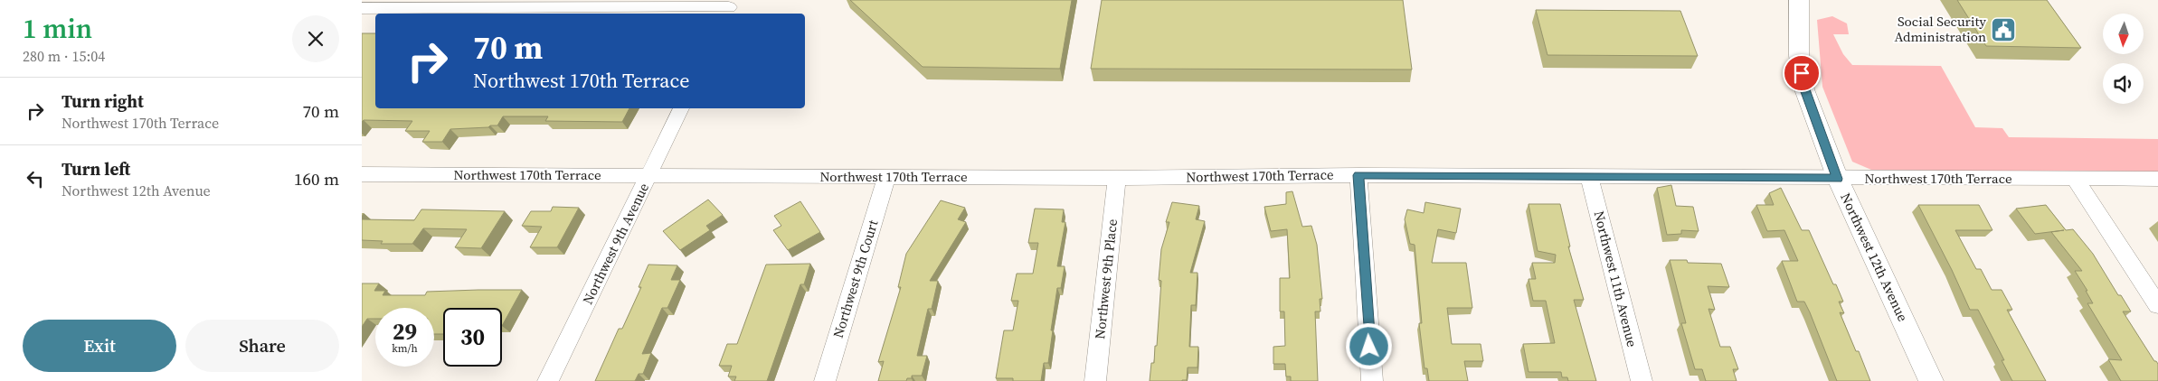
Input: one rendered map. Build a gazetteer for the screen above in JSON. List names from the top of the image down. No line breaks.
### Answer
{"streets":{"street":["Northwest 170th Terrace","Northwest 9th Avenue","Northwest 12th Avenue","Northwest 9th Court","Northwest 9th Place","Northwest 11th Avenue"]},"crossings":[["Northwest 170th Terrace","Northwest 9th Avenue"],["Northwest 170th Terrace","Northwest 12th Avenue"],["Northwest 170th Terrace","Northwest 9th Court"],["Northwest 170th Terrace","Northwest 9th Place"],["Northwest 170th Terrace","Northwest 11th Avenue"]],"places":{"public building":["Social Security Administration"]},"north":"bottom","page":{"heading":["1 min","280 m · 15:04"],"turn":["70 m","Northwest 170th Terrace"],"list":[{"name":"Turn right","note":"Northwest 170th Terrace","value":"70 m"},{"name":"Turn left","note":"Northwest 12th Avenue","value":"160 m"}],"speed":"29 km/h","limit":"30","buttons":["Exit","Share"]}}
